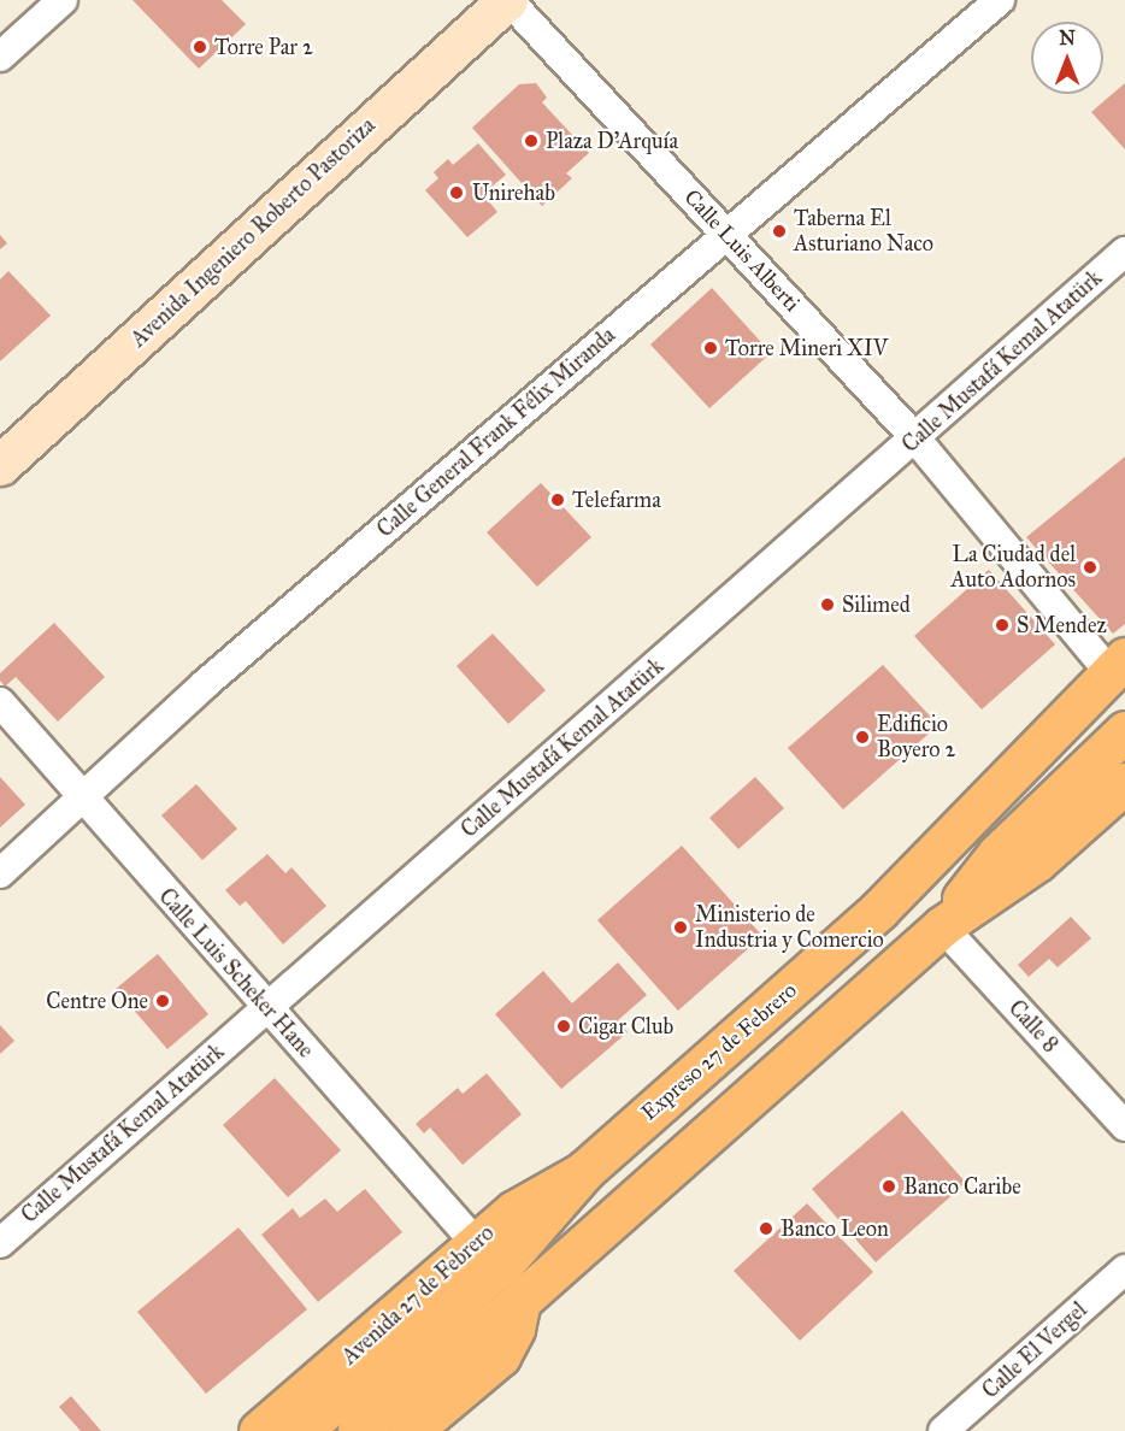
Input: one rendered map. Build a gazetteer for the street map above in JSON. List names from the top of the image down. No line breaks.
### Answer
{"streets":{"main road":["Expreso 27 de Febrero","Avenida 27 de Febrero"],"street":["Avenida Ingeniero Roberto Pastoriza","Calle Luis Alberti","Calle Mustafá Kemal Atatürk","Calle General Frank Félix Miranda","Calle Luis Scheker Hane","Calle 8","Calle El Vergel"]},"crossings":[["Avenida Ingeniero Roberto Pastoriza","Calle Luis Alberti"],["Calle Luis Alberti","Calle Mustafá Kemal Atatürk"],["Calle Luis Alberti","Calle General Frank Félix Miranda"],["Calle Luis Alberti","Expreso 27 de Febrero"],["Calle Mustafá Kemal Atatürk","Calle Luis Scheker Hane"],["Calle General Frank Félix Miranda","Calle Luis Scheker Hane"],["Calle Luis Scheker Hane","Avenida 27 de Febrero"],["Expreso 27 de Febrero","Avenida 27 de Febrero"]],"places":["Torre Par 2","Plaza D'Arquía","Unirehab","Taberna El Asturiano Naco","Torre Mineri XIV","Telefarma","La Ciudad del Auto Adornos","Silimed","S Mendez","Edificio Boyero 2","Ministerio de Industria y Comercio","Centre One","Cigar Club","Banco Caribe","Banco Leon"],"north":"top"}
